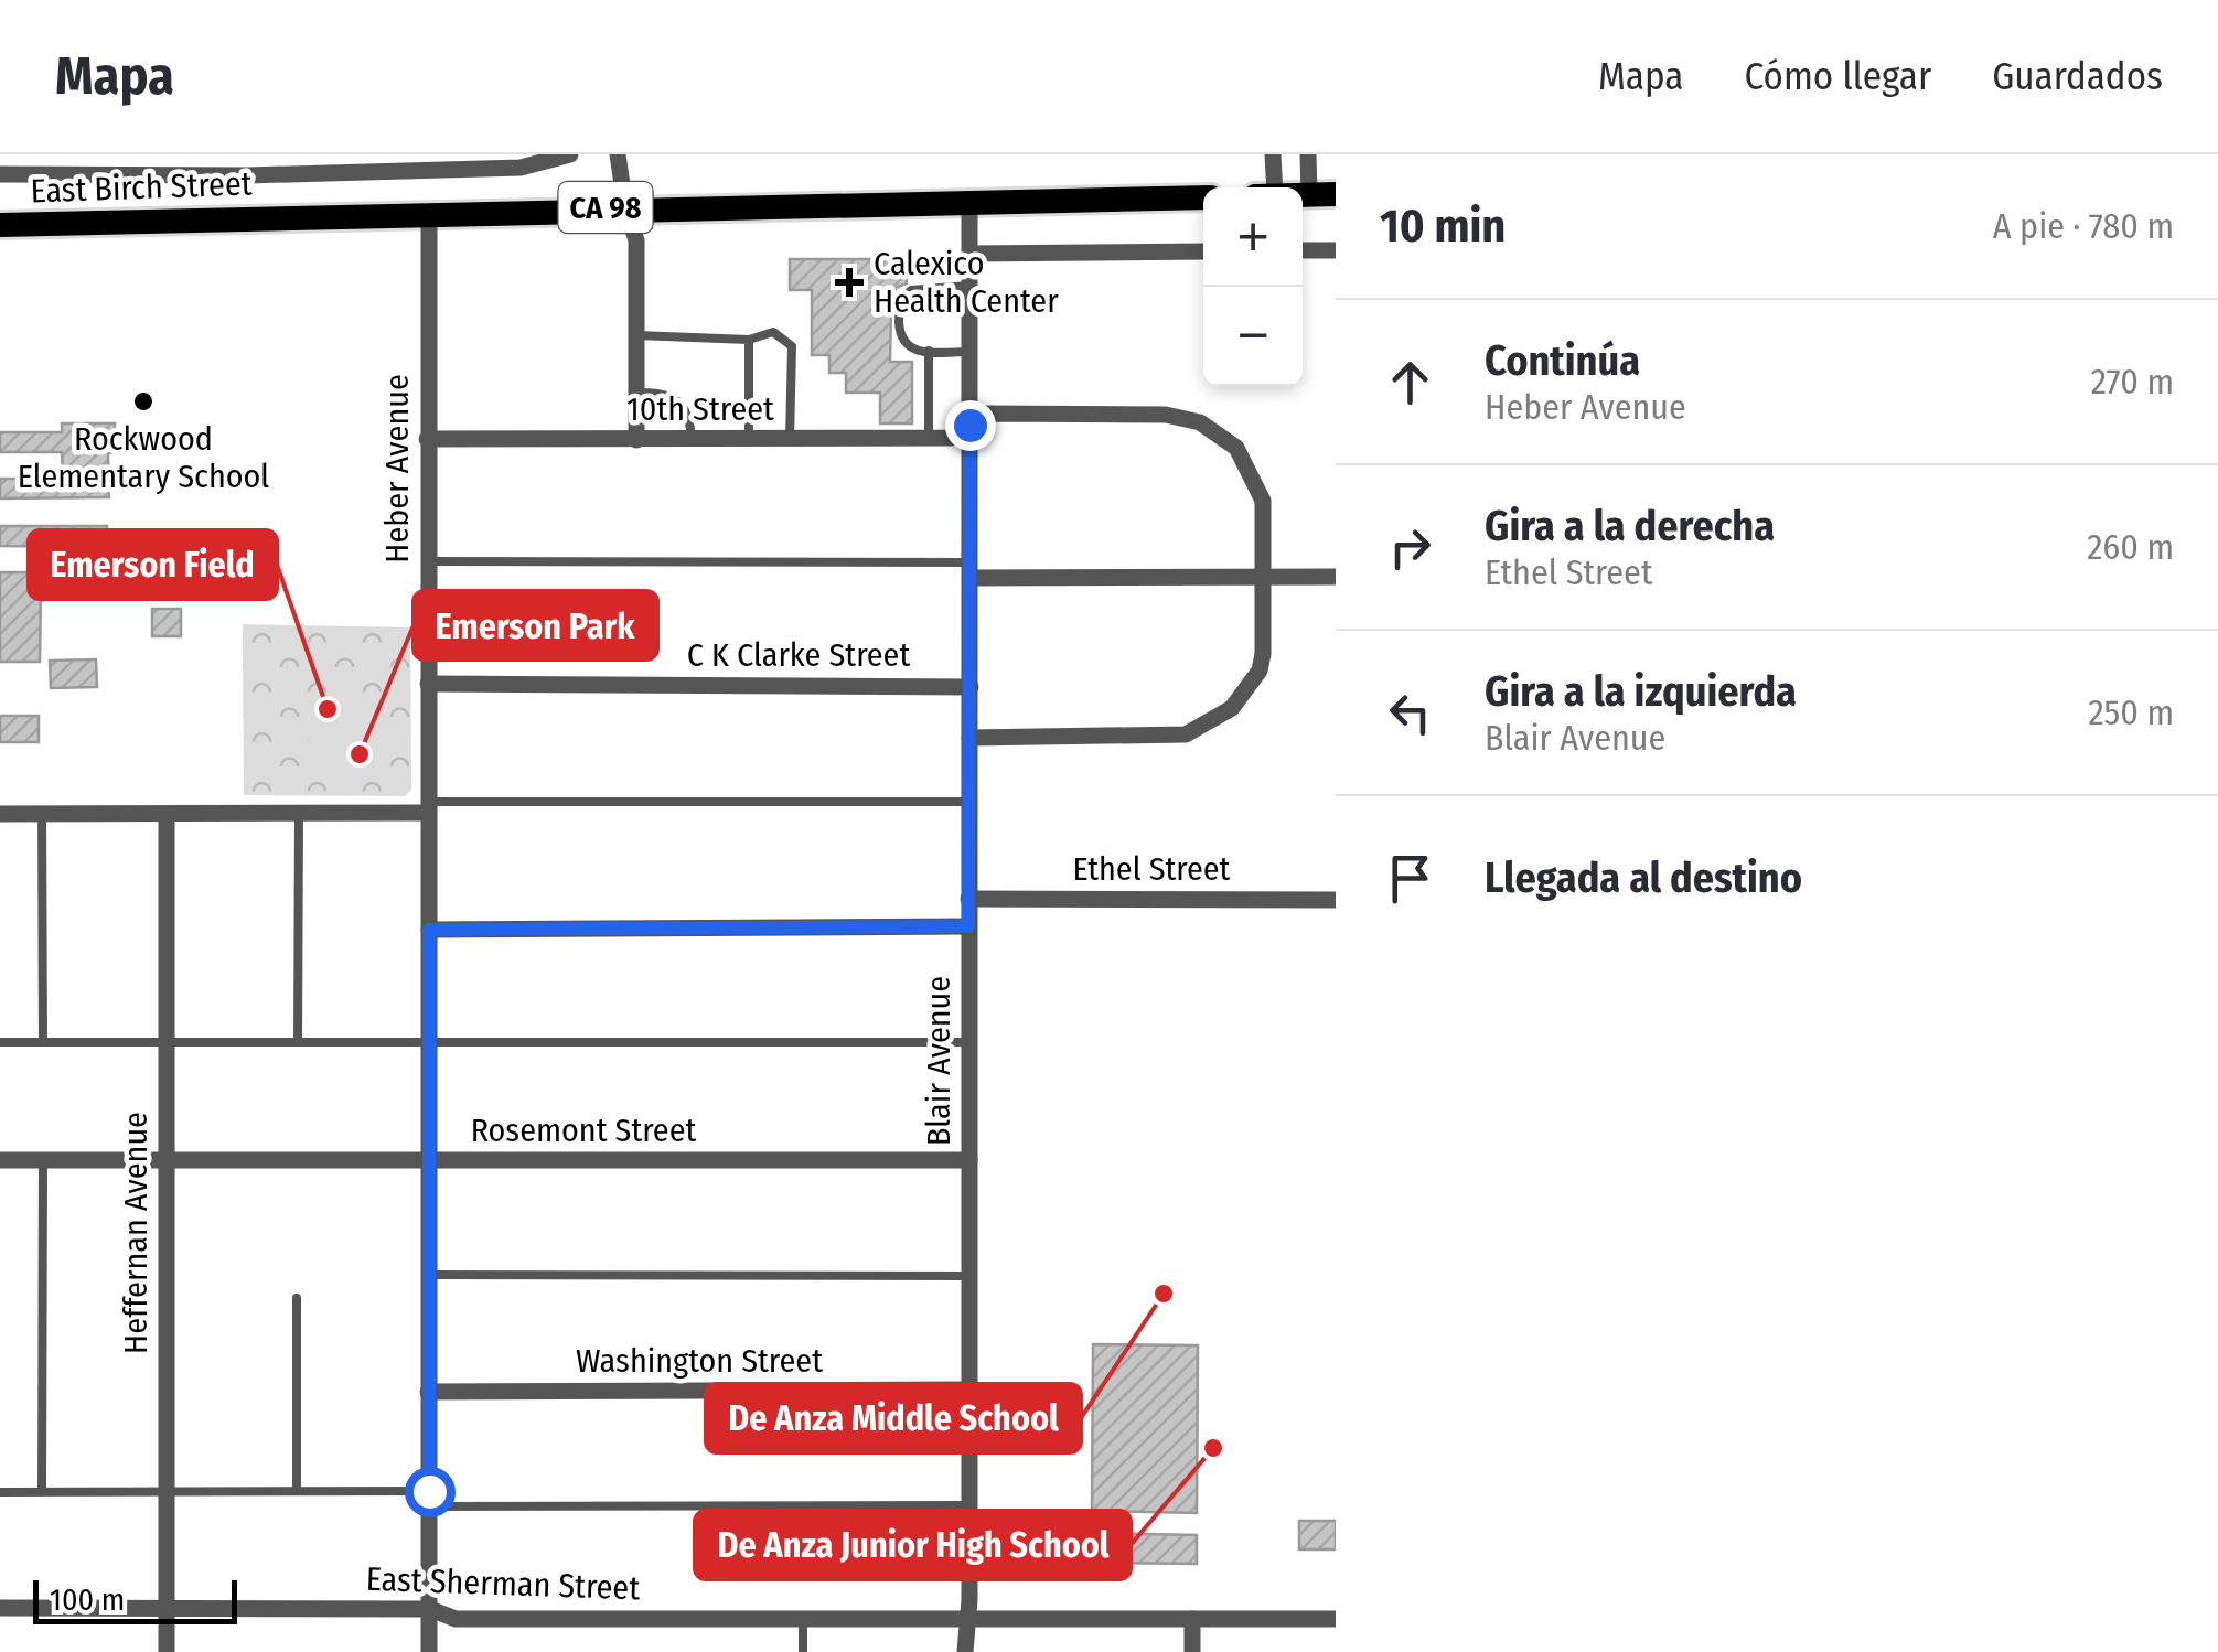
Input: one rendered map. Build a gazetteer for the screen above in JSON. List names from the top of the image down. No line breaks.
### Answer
{"streets":{"main road":["East Birch Street","CA 98"],"street":["10th Street","Heber Avenue","C K Clarke Street","Ethel Street","Blair Avenue","Rosemont Street","Heffernan Avenue","Washington Street","East Sherman Street"]},"crossings":[["East Birch Street","Heber Avenue"],["East Birch Street","Blair Avenue"],["10th Street","Heber Avenue"],["10th Street","Blair Avenue"],["Heber Avenue","C K Clarke Street"],["Heber Avenue","Rosemont Street"],["Heber Avenue","Washington Street"],["Heber Avenue","East Sherman Street"],["C K Clarke Street","Blair Avenue"],["Ethel Street","Blair Avenue"],["Blair Avenue","Rosemont Street"],["Blair Avenue","Washington Street"],["Blair Avenue","East Sherman Street"],["Rosemont Street","Heffernan Avenue"],["Heffernan Avenue","East Sherman Street"]],"places":{"health":["Calexico Health Center"],"other":["Rockwood Elementary School","Emerson Field","Emerson Park","De Anza Middle School","De Anza Junior High School"]},"scale_bar":"100 m","page":{"header":"Mapa","nav":["Mapa","Cómo llegar","Guardados"],"heading":["10 min","A pie · 780 m"],"map_buttons":["+","−"],"list":[["Continúa","Heber Avenue","270 m"],["Gira a la derecha","Ethel Street","260 m"],["Gira a la izquierda","Blair Avenue","250 m"],"Llegada al destino"],"scale":"100 m"}}
